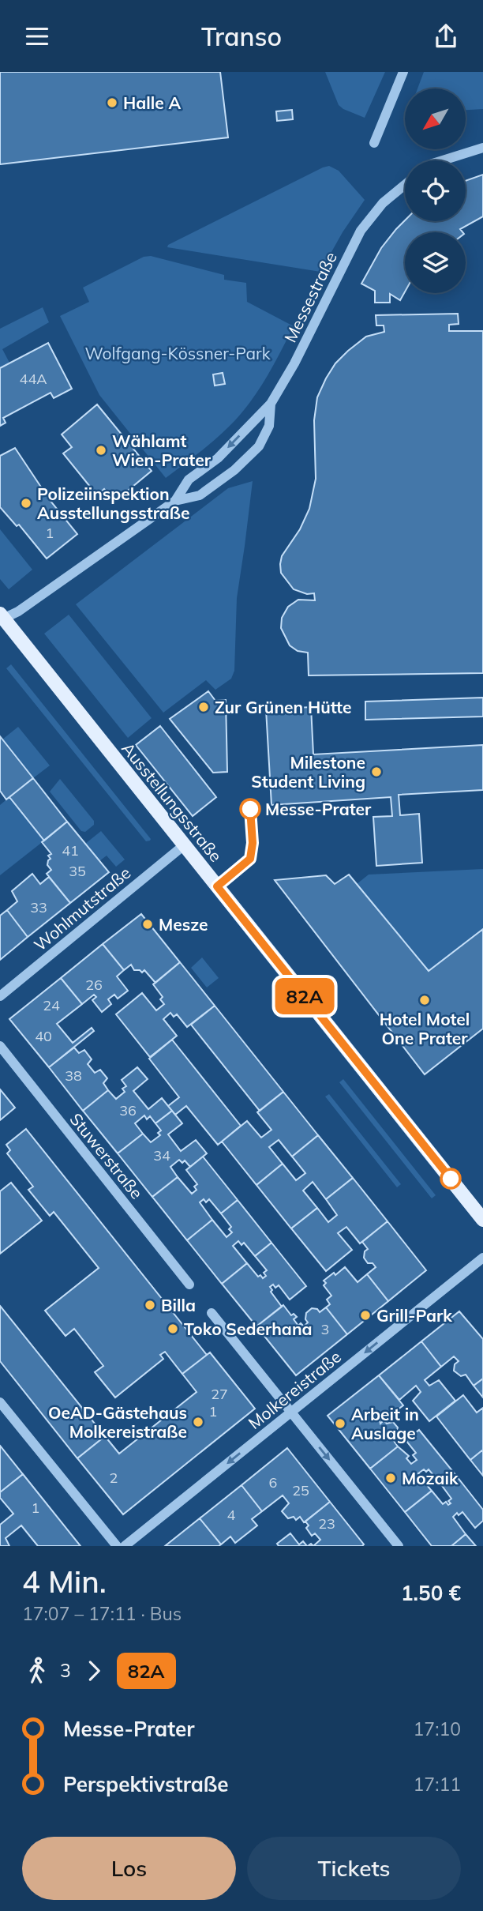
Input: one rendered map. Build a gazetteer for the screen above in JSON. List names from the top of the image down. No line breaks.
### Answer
{"streets":{"main road":["Ausstellungsstraße"],"street":["Messestraße","Wohlmutstraße","Stuwerstraße","Molkereistraße"]},"crossings":[["Ausstellungsstraße","Wohlmutstraße"]],"one_way":["Molkereistraße"],"parks":["Wolfgang-Kössner-Park"],"places":["Halle A","Wählamt Wien-Prater","Polizeiinspektion Ausstellungsstraße","Zur Grünen Hütte","Milestone Student Living","Messe-Prater","Mesze","Hotel Motel One Prater","Billa","Grill-Park","Toko Sederhana","OeAD-Gästehaus Molkereistraße","Arbeit in Auslage","Mozaik"],"lines":["bus line 82A"],"house_numbers":["44A","1","41","35","33","26","24","40","38","36","34","3","27","1","2","6","25","1","4","23"],"north":"bottom left","page":{"header":"Transo","on_map":"82A","heading":["4 Min.","17:07 – 17:11 · Bus","1.50 €"],"legs":["3","82A"],"list":[{"name":"Messe-Prater","value":"17:10"},{"name":"Perspektivstraße","value":"17:11"}],"buttons":["Los","Tickets"]}}
